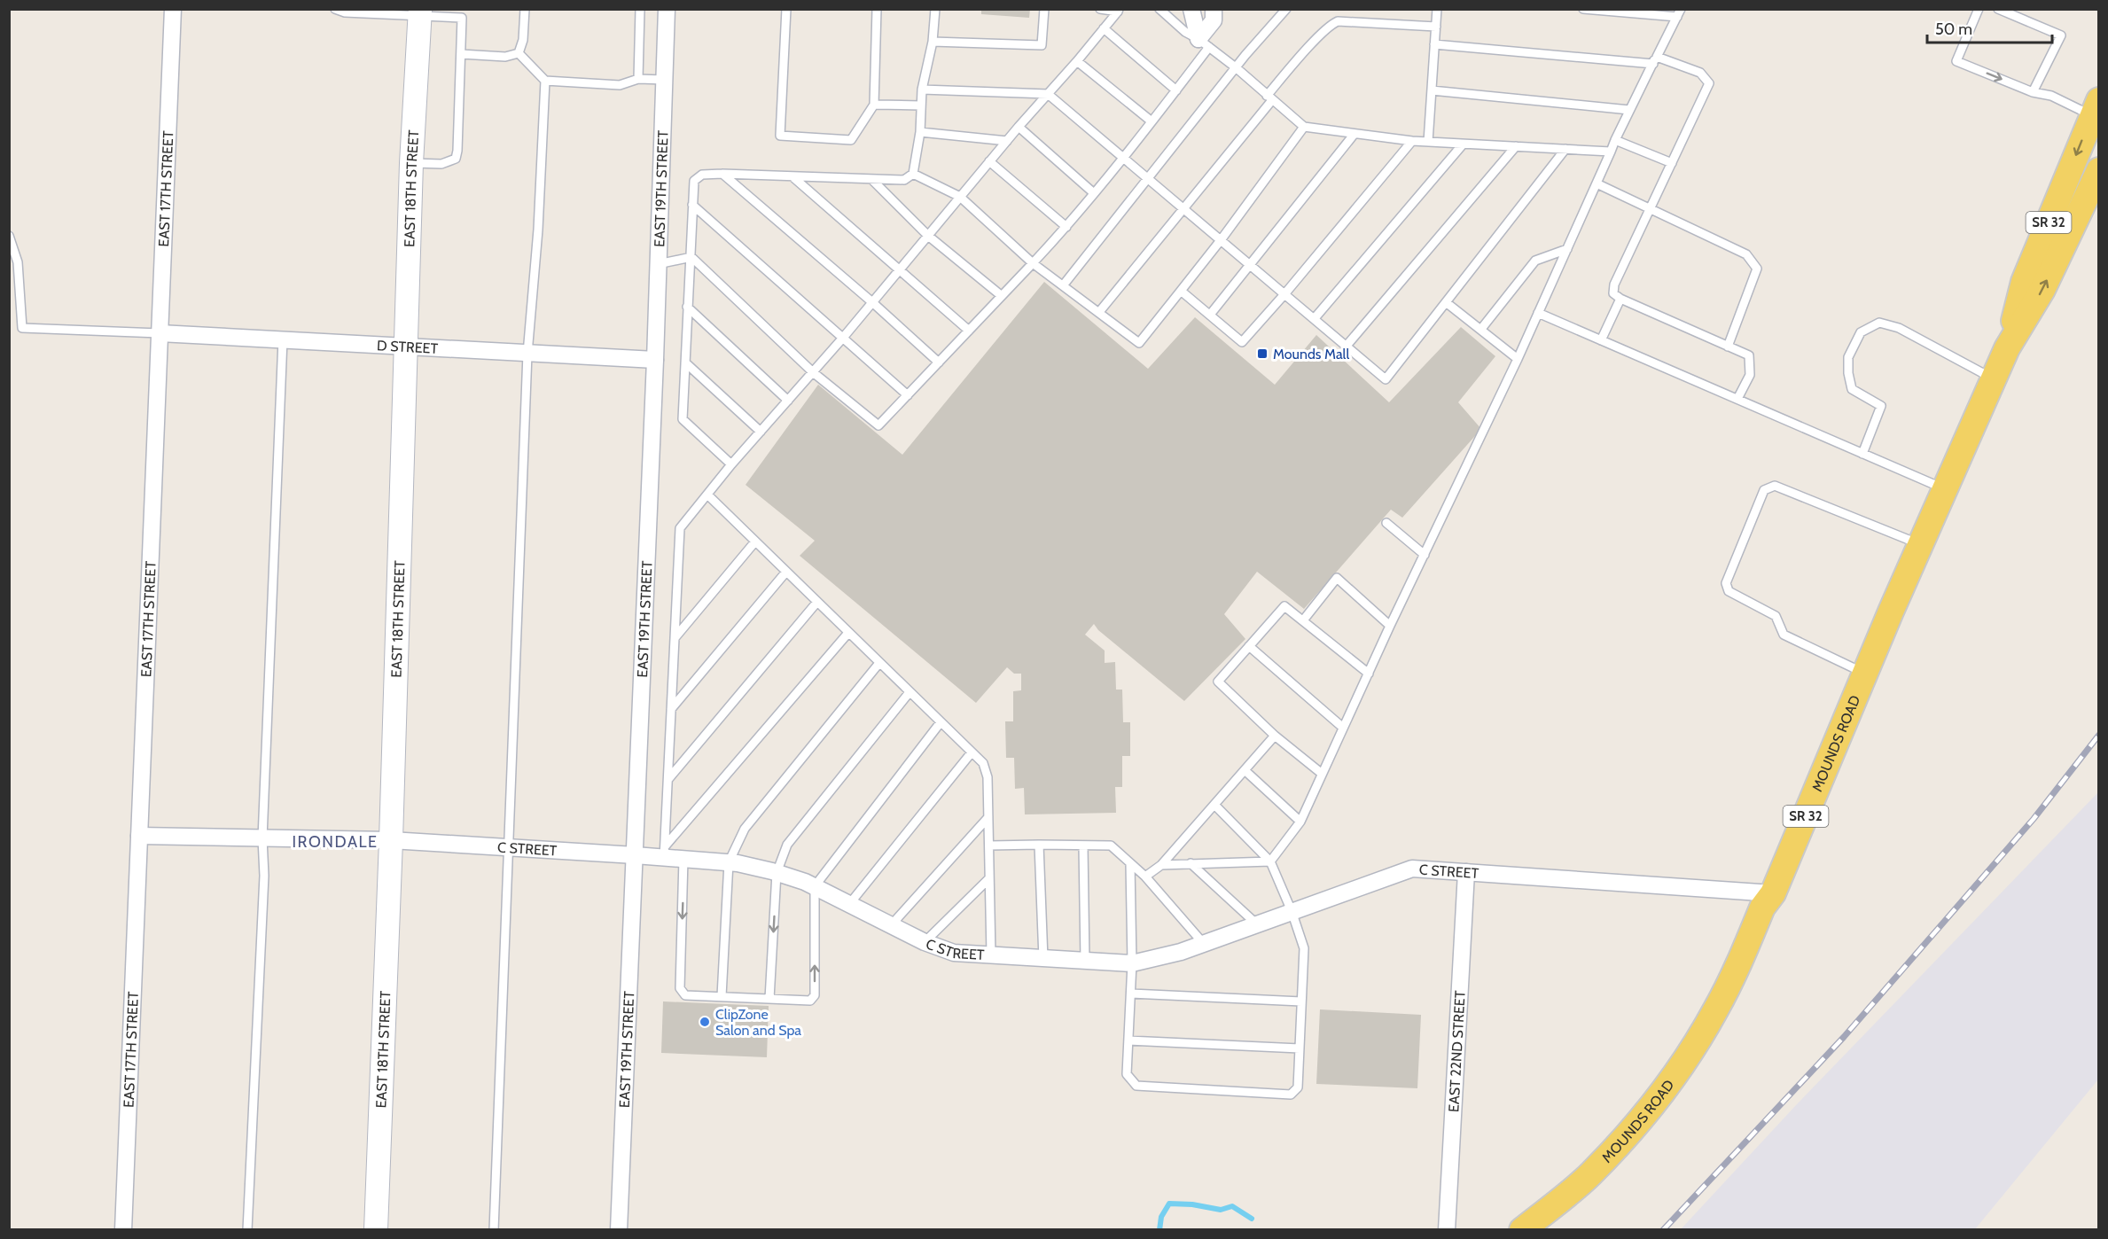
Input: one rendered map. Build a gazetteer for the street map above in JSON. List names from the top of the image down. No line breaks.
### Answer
{"streets":{"main road":["SR 32","MOUNDS ROAD"],"street":["EAST 17TH STREET","EAST 18TH STREET","EAST 19TH STREET","D STREET","C STREET","EAST 22ND STREET"]},"crossings":[["EAST 17TH STREET","D STREET"],["EAST 17TH STREET","C STREET"],["EAST 18TH STREET","D STREET"],["EAST 18TH STREET","C STREET"],["EAST 19TH STREET","D STREET"],["EAST 19TH STREET","C STREET"],["MOUNDS ROAD","C STREET"],["C STREET","EAST 22ND STREET"]],"districts":["IRONDALE"],"places":{"transit":["Mounds Mall"],"other":["ClipZone Salon and Spa"]},"scale_bar":"50 m"}
